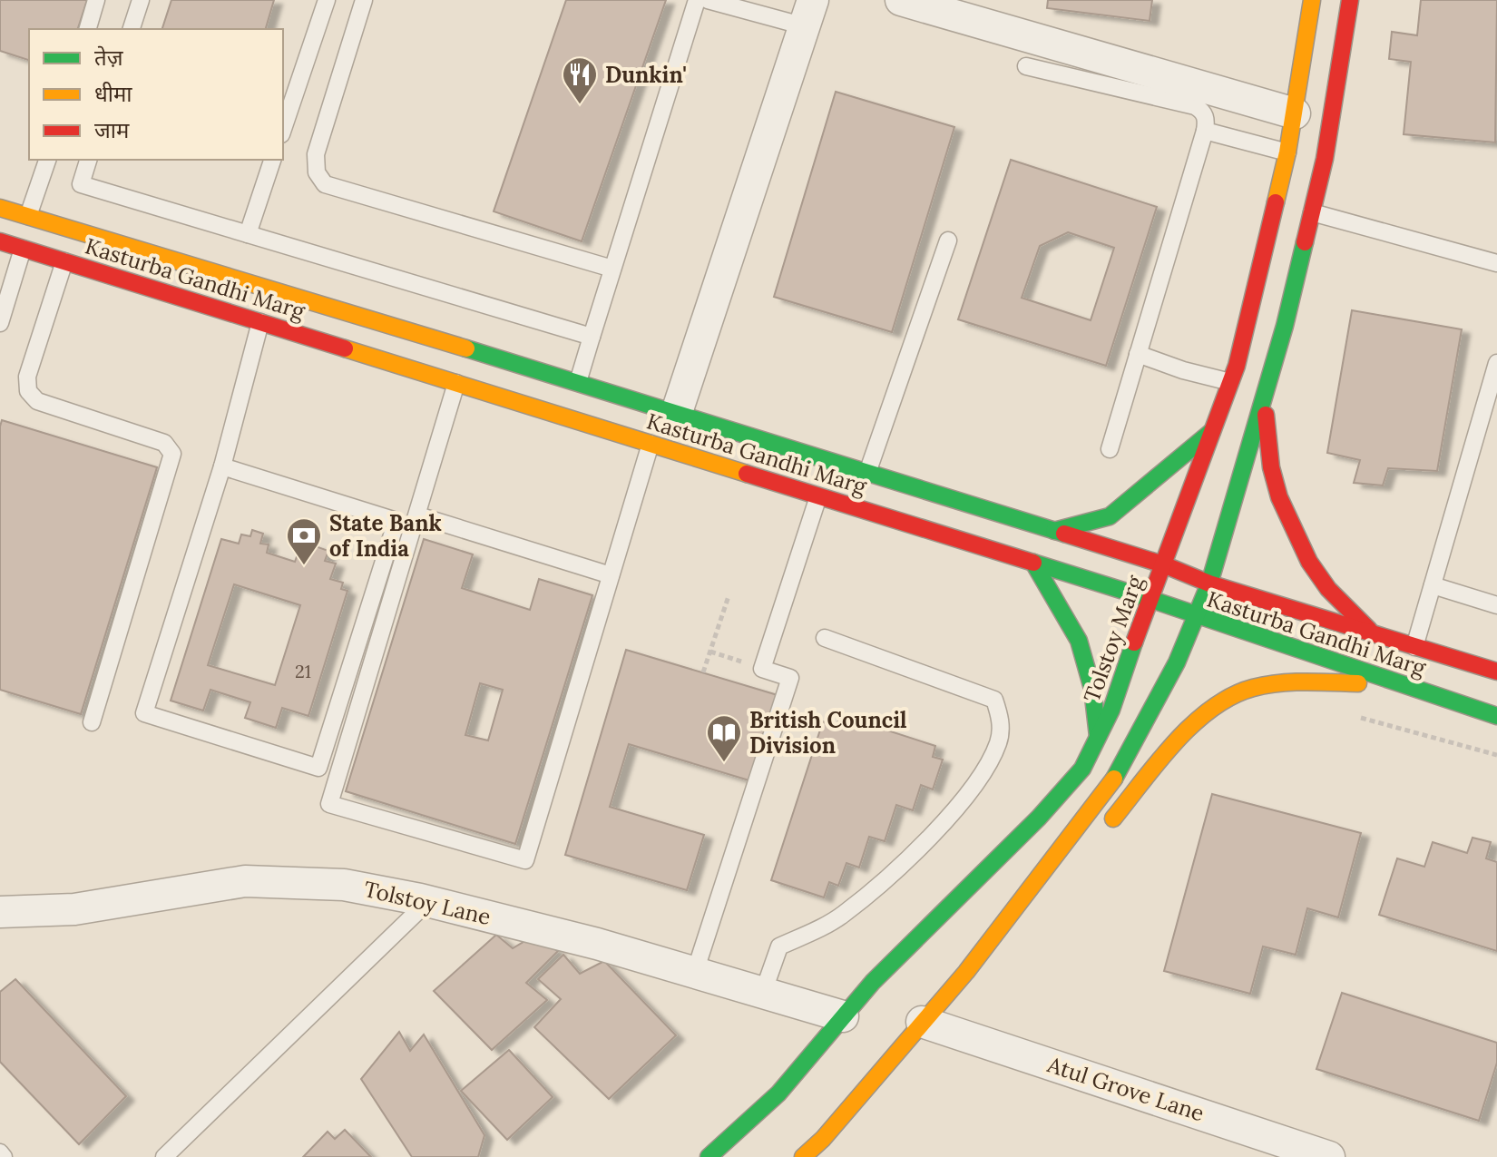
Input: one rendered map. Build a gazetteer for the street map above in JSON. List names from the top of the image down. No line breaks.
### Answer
{"streets":{"main road":["Kasturba Gandhi Marg","Tolstoy Marg"],"street":["Tolstoy Lane","Atul Grove Lane"]},"crossings":[["Kasturba Gandhi Marg","Tolstoy Marg"],["Tolstoy Marg","Tolstoy Lane"]],"places":{"restaurant":["Dunkin'"],"bank":["State Bank of India"],"library":["British Council Division"]},"house_numbers":["21"],"legend":["तेज़","धीमा","जाम"]}
